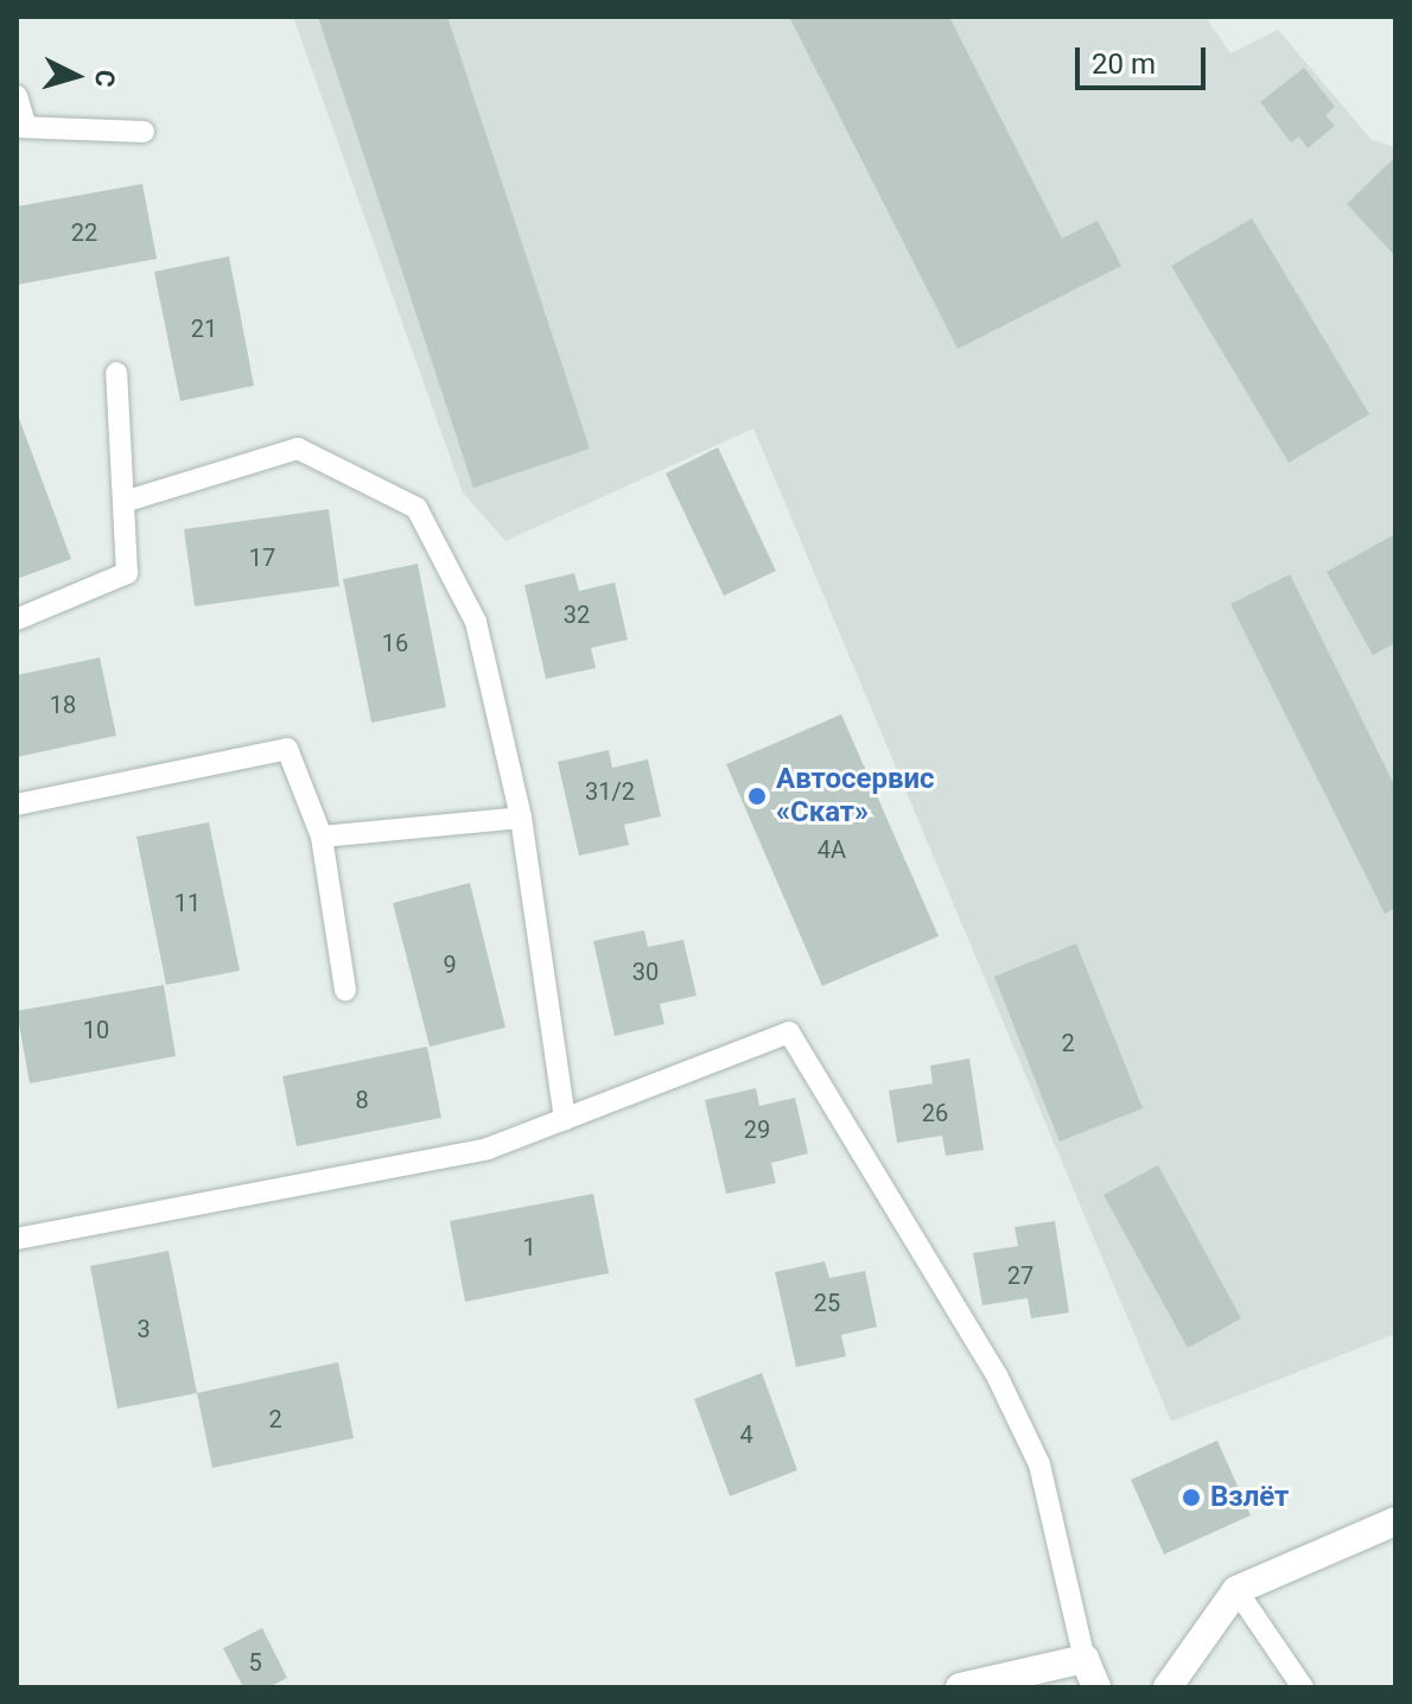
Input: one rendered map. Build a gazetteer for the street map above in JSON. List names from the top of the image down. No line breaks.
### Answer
{"places":["Автосервис «Скат»","Взлёт"],"house_numbers":["22","21","17","32","16","18","31/2","4А","11","9","30","10","2","8","26","29","1","27","25","3","2","4","5"],"scale_bar":"20 m","north":"right"}
